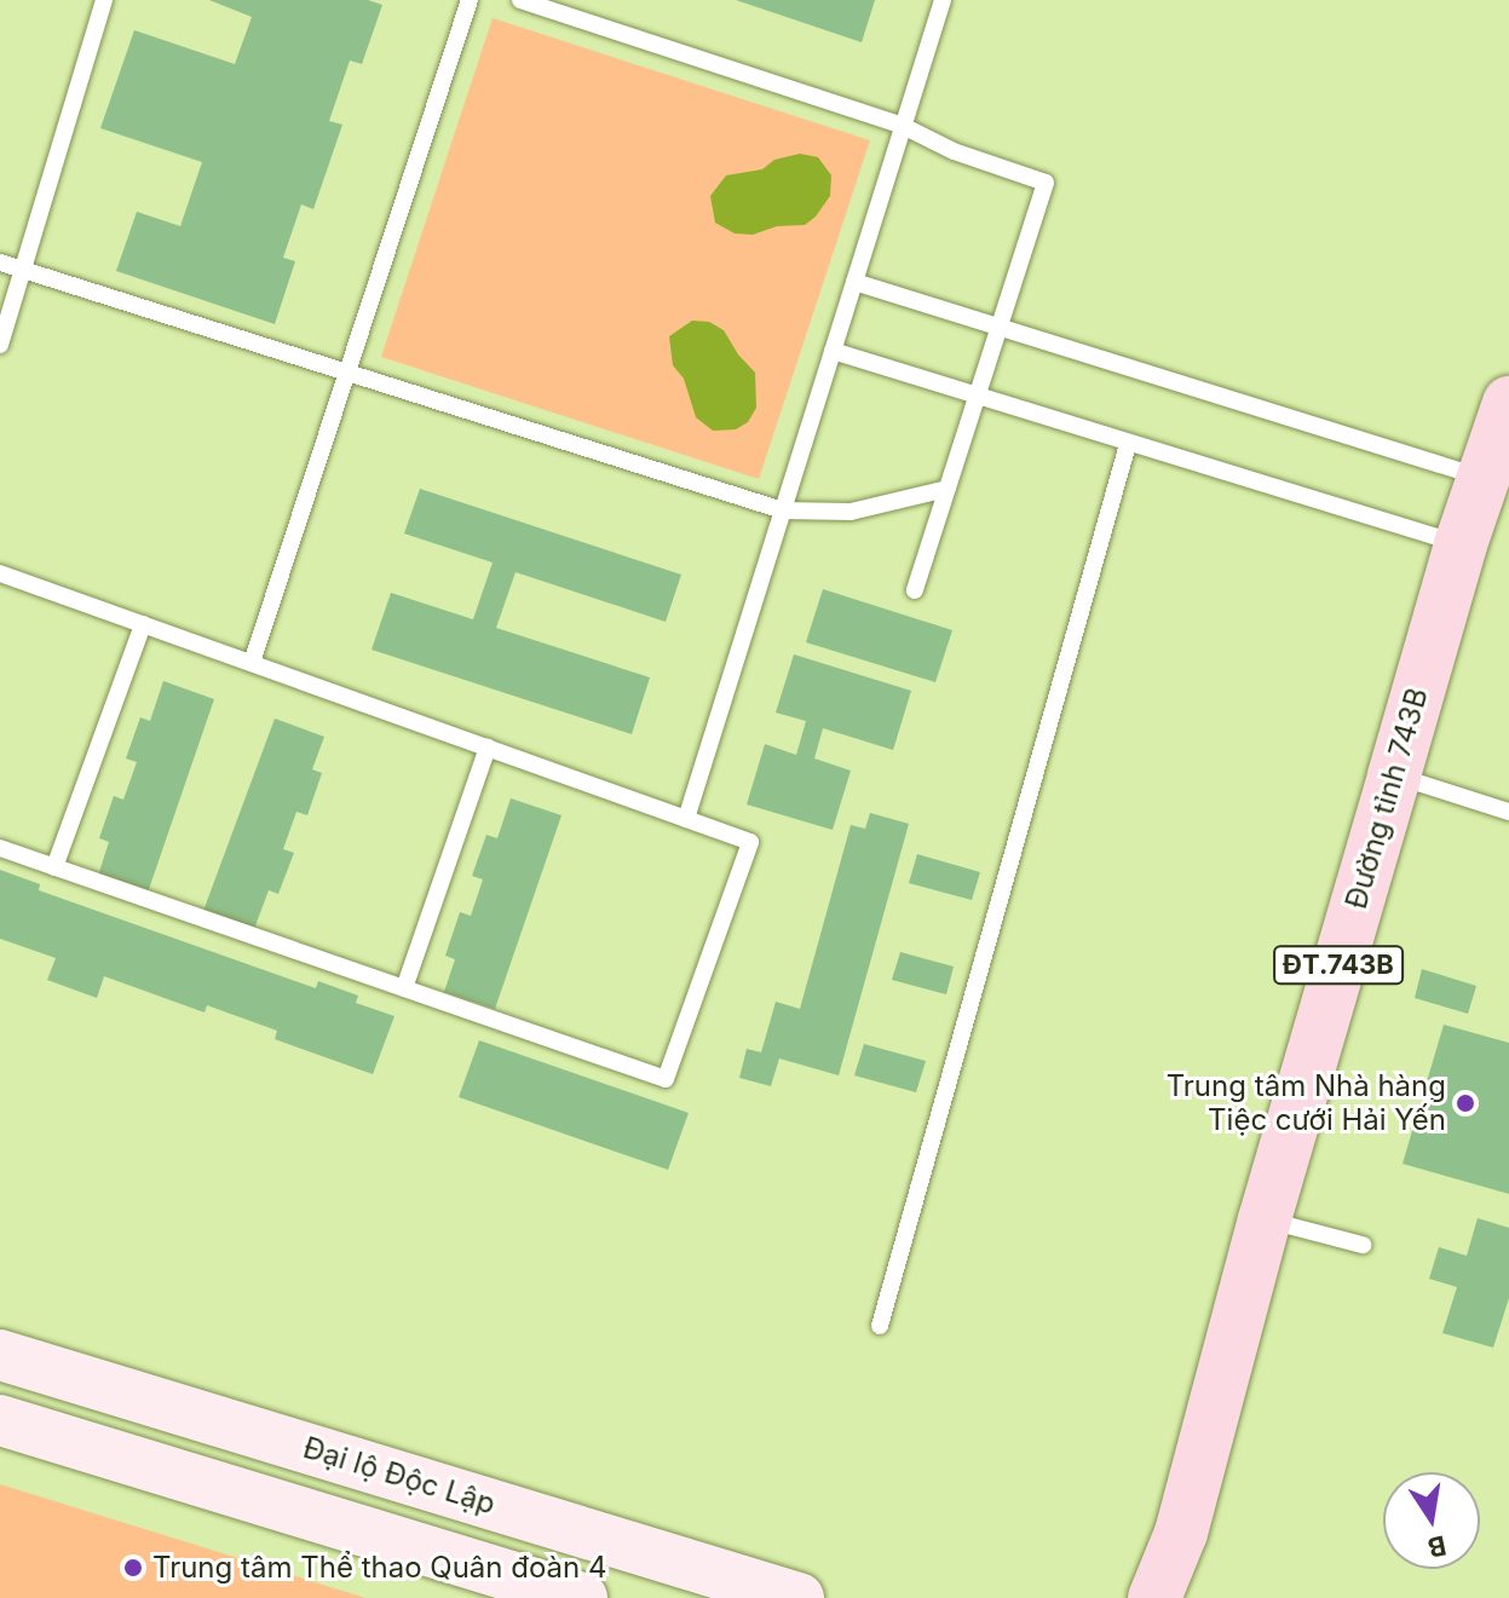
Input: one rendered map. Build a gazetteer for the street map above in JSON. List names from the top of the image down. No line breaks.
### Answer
{"streets":{"main road":["Đường tỉnh 743B","ĐT.743B","Đại lộ Độc Lập"]},"places":["Trung tâm Nhà hàng Tiệc cưới Hải Yến","Trung tâm Thể thao Quân đoàn 4"],"north":"bottom"}
